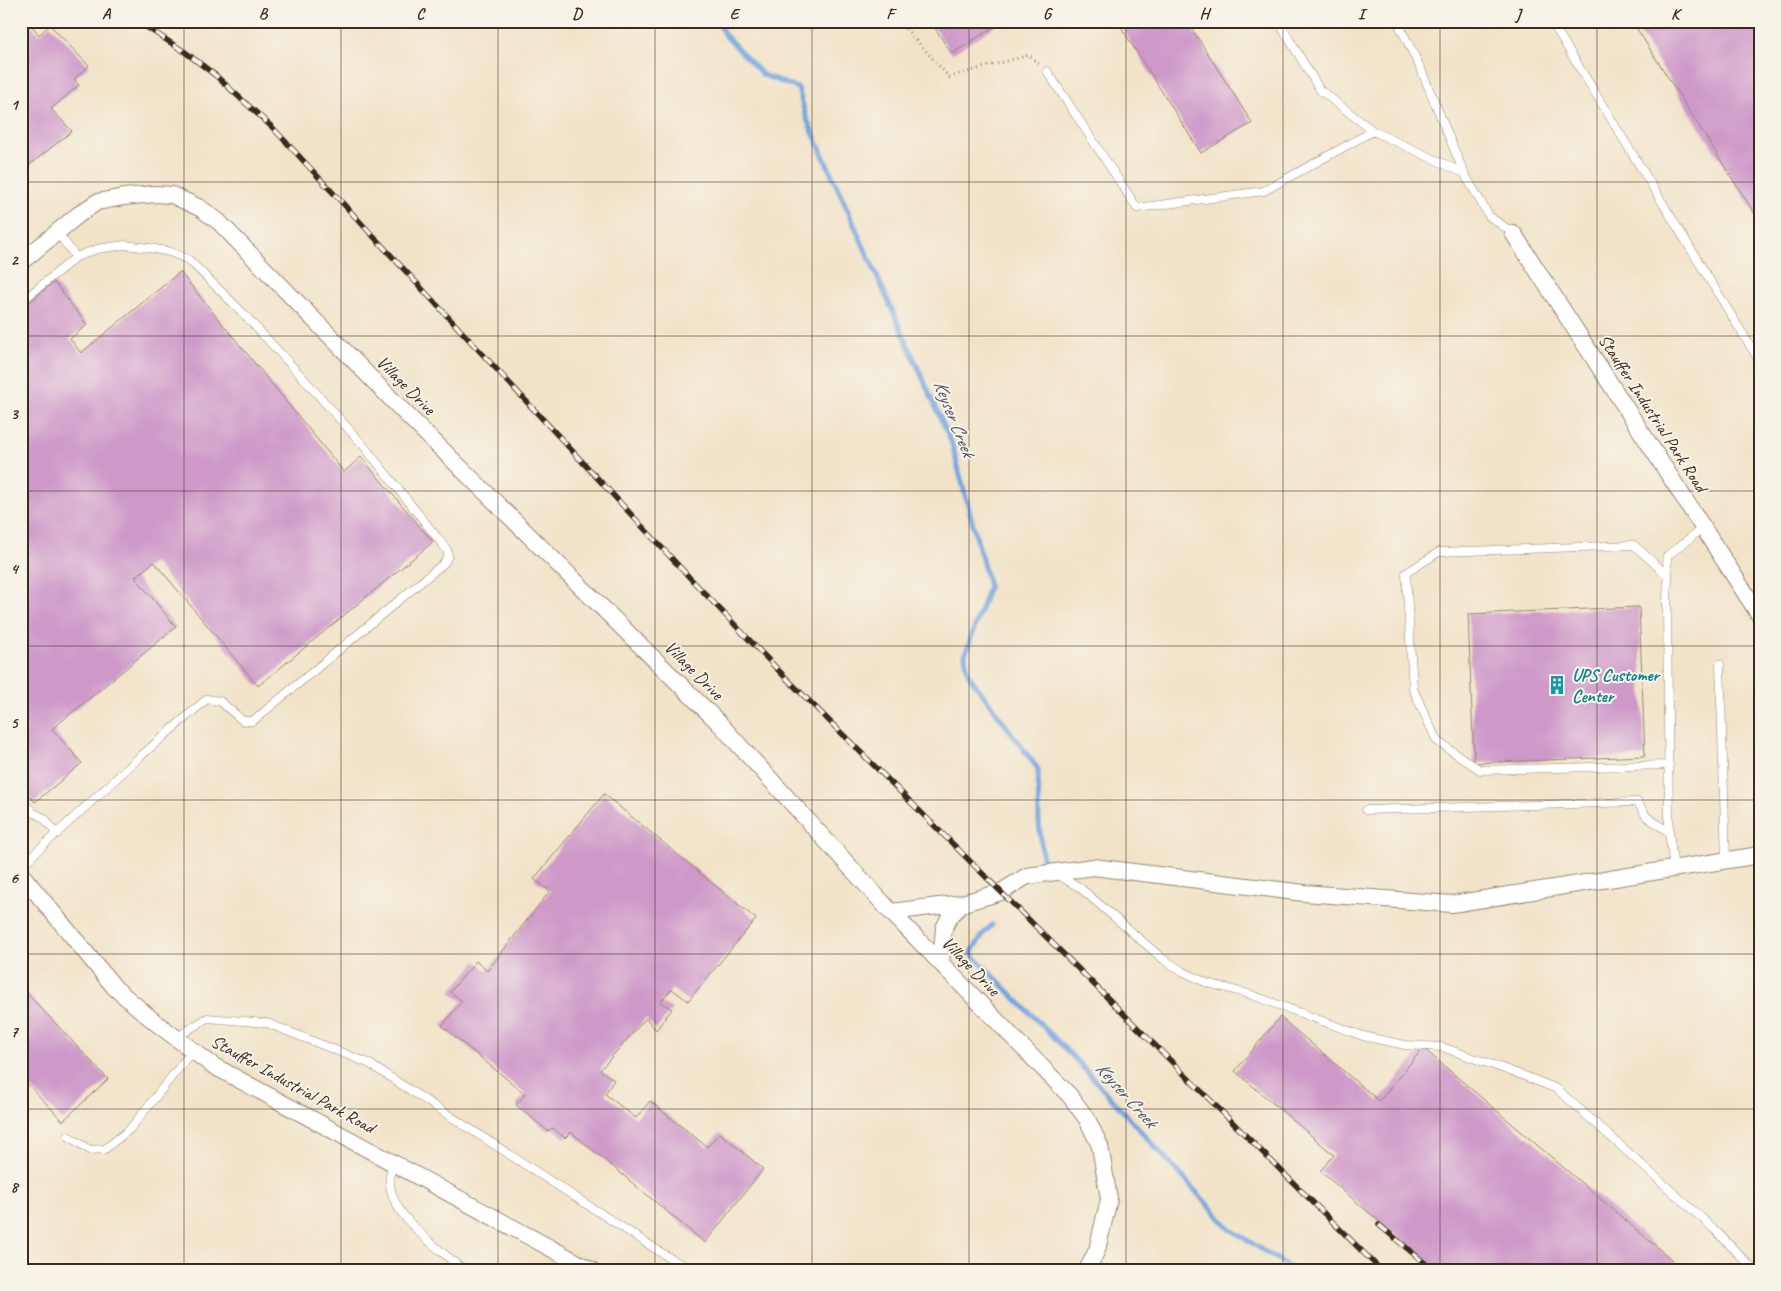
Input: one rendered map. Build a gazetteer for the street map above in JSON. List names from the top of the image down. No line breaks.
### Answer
{"streets":{"street":["Village Drive","Stauffer Industrial Park Road"]},"water":["Keyser Creek"],"places":{"building":["UPS Customer Center"]},"grid":{"columns":["A","B","C","D","E","F","G","H","I","J","K"],"rows":["1","2","3","4","5","6","7","8"]}}
